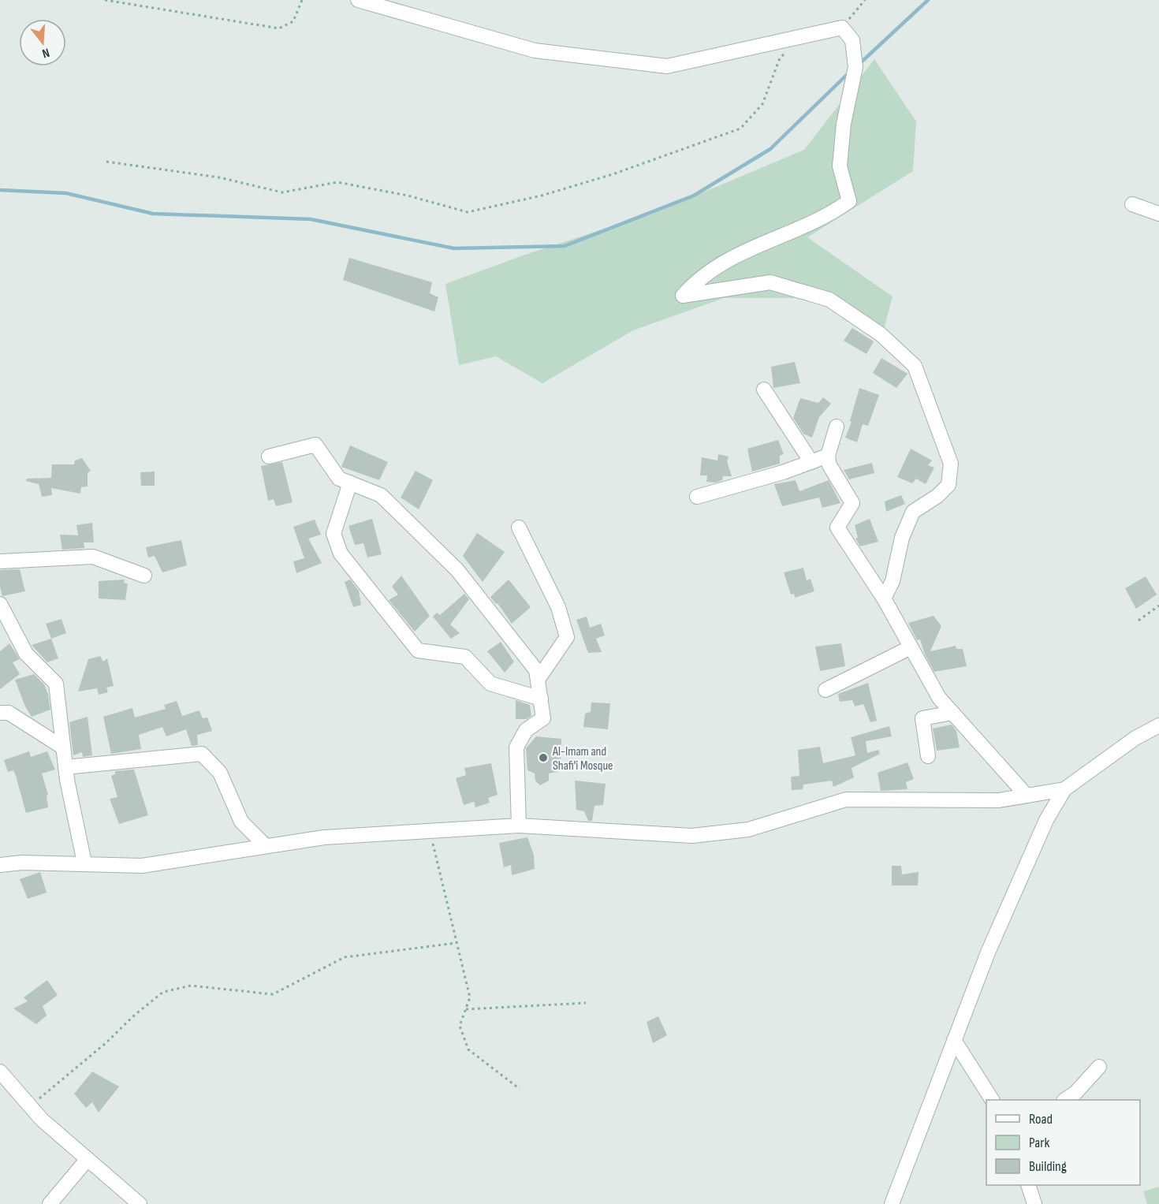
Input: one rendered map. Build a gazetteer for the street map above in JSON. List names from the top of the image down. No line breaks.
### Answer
{"places":["Al-Imam and Shafi'i Mosque"],"legend":["Road","Park","Building"],"north":"bottom"}
